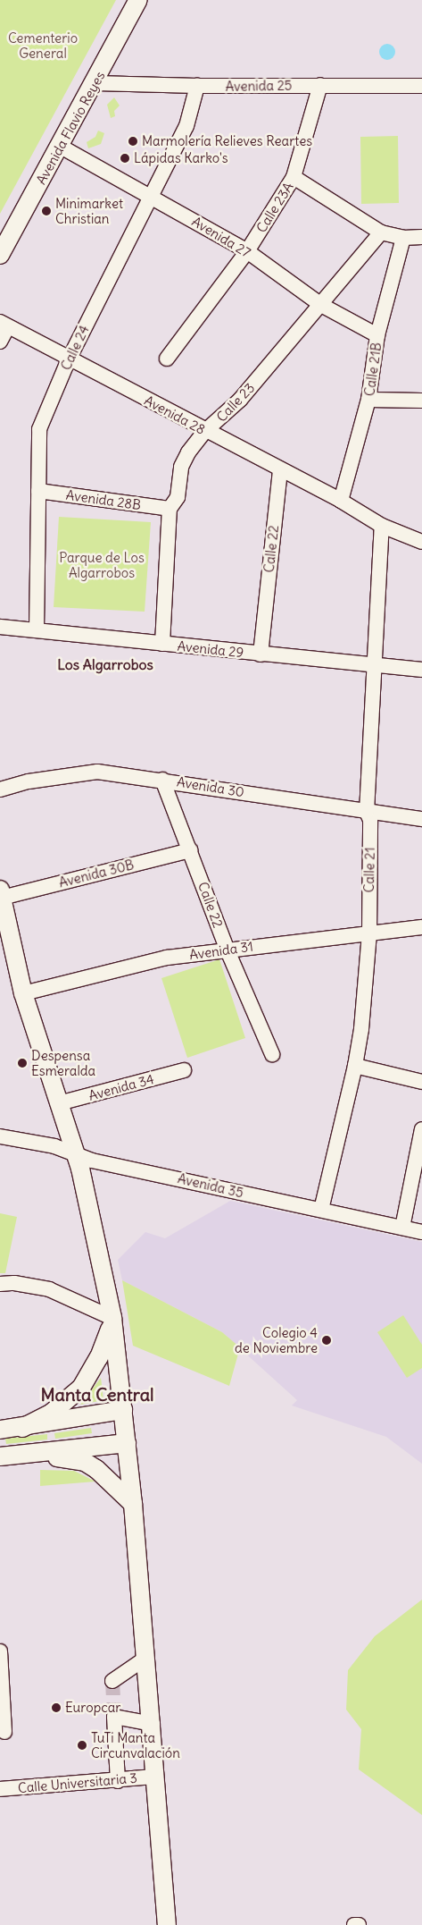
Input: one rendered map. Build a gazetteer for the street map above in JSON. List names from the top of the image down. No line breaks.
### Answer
{"streets":{"main road":["Avenida Flavio Reyes"],"street":["Avenida 25","Calle 23A","Avenida 27","Calle 24","Calle 21B","Calle 23","Avenida 28","Avenida 28B","Calle 22","Avenida 29","Avenida 30","Calle 21","Avenida 30B","Avenida 31","Avenida 34","Avenida 35","Calle Universitaria 3"]},"crossings":[["Avenida 25","Avenida Flavio Reyes"],["Avenida 25","Calle 23A"],["Avenida 25","Calle 24"],["Avenida Flavio Reyes","Avenida 27"],["Calle 23A","Avenida 27"],["Avenida 27","Calle 24"],["Avenida 27","Calle 21B"],["Avenida 27","Calle 23"],["Calle 24","Avenida 28"],["Calle 24","Avenida 28B"],["Calle 24","Avenida 29"],["Calle 21B","Avenida 28"],["Calle 23","Avenida 28"],["Calle 23","Avenida 28B"],["Calle 23","Avenida 29"],["Avenida 28","Calle 22"],["Avenida 28","Calle 21"],["Calle 22","Avenida 29"],["Calle 22","Avenida 30"],["Calle 22","Avenida 30B"],["Calle 22","Avenida 31"],["Avenida 29","Calle 21"],["Avenida 30","Calle 21"],["Calle 21","Avenida 31"],["Calle 21","Avenida 35"]],"districts":["Los Algarrobos","Manta Central"],"parks":["Cementerio General","Parque de Los Algarrobos"],"places":["Marmolería Relieves Reartes","Lápidas Karko's","Minimarket Christian","Despensa Esmeralda","Colegio 4 de Noviembre","Europcar","TuTi Manta Circunvalación"]}
